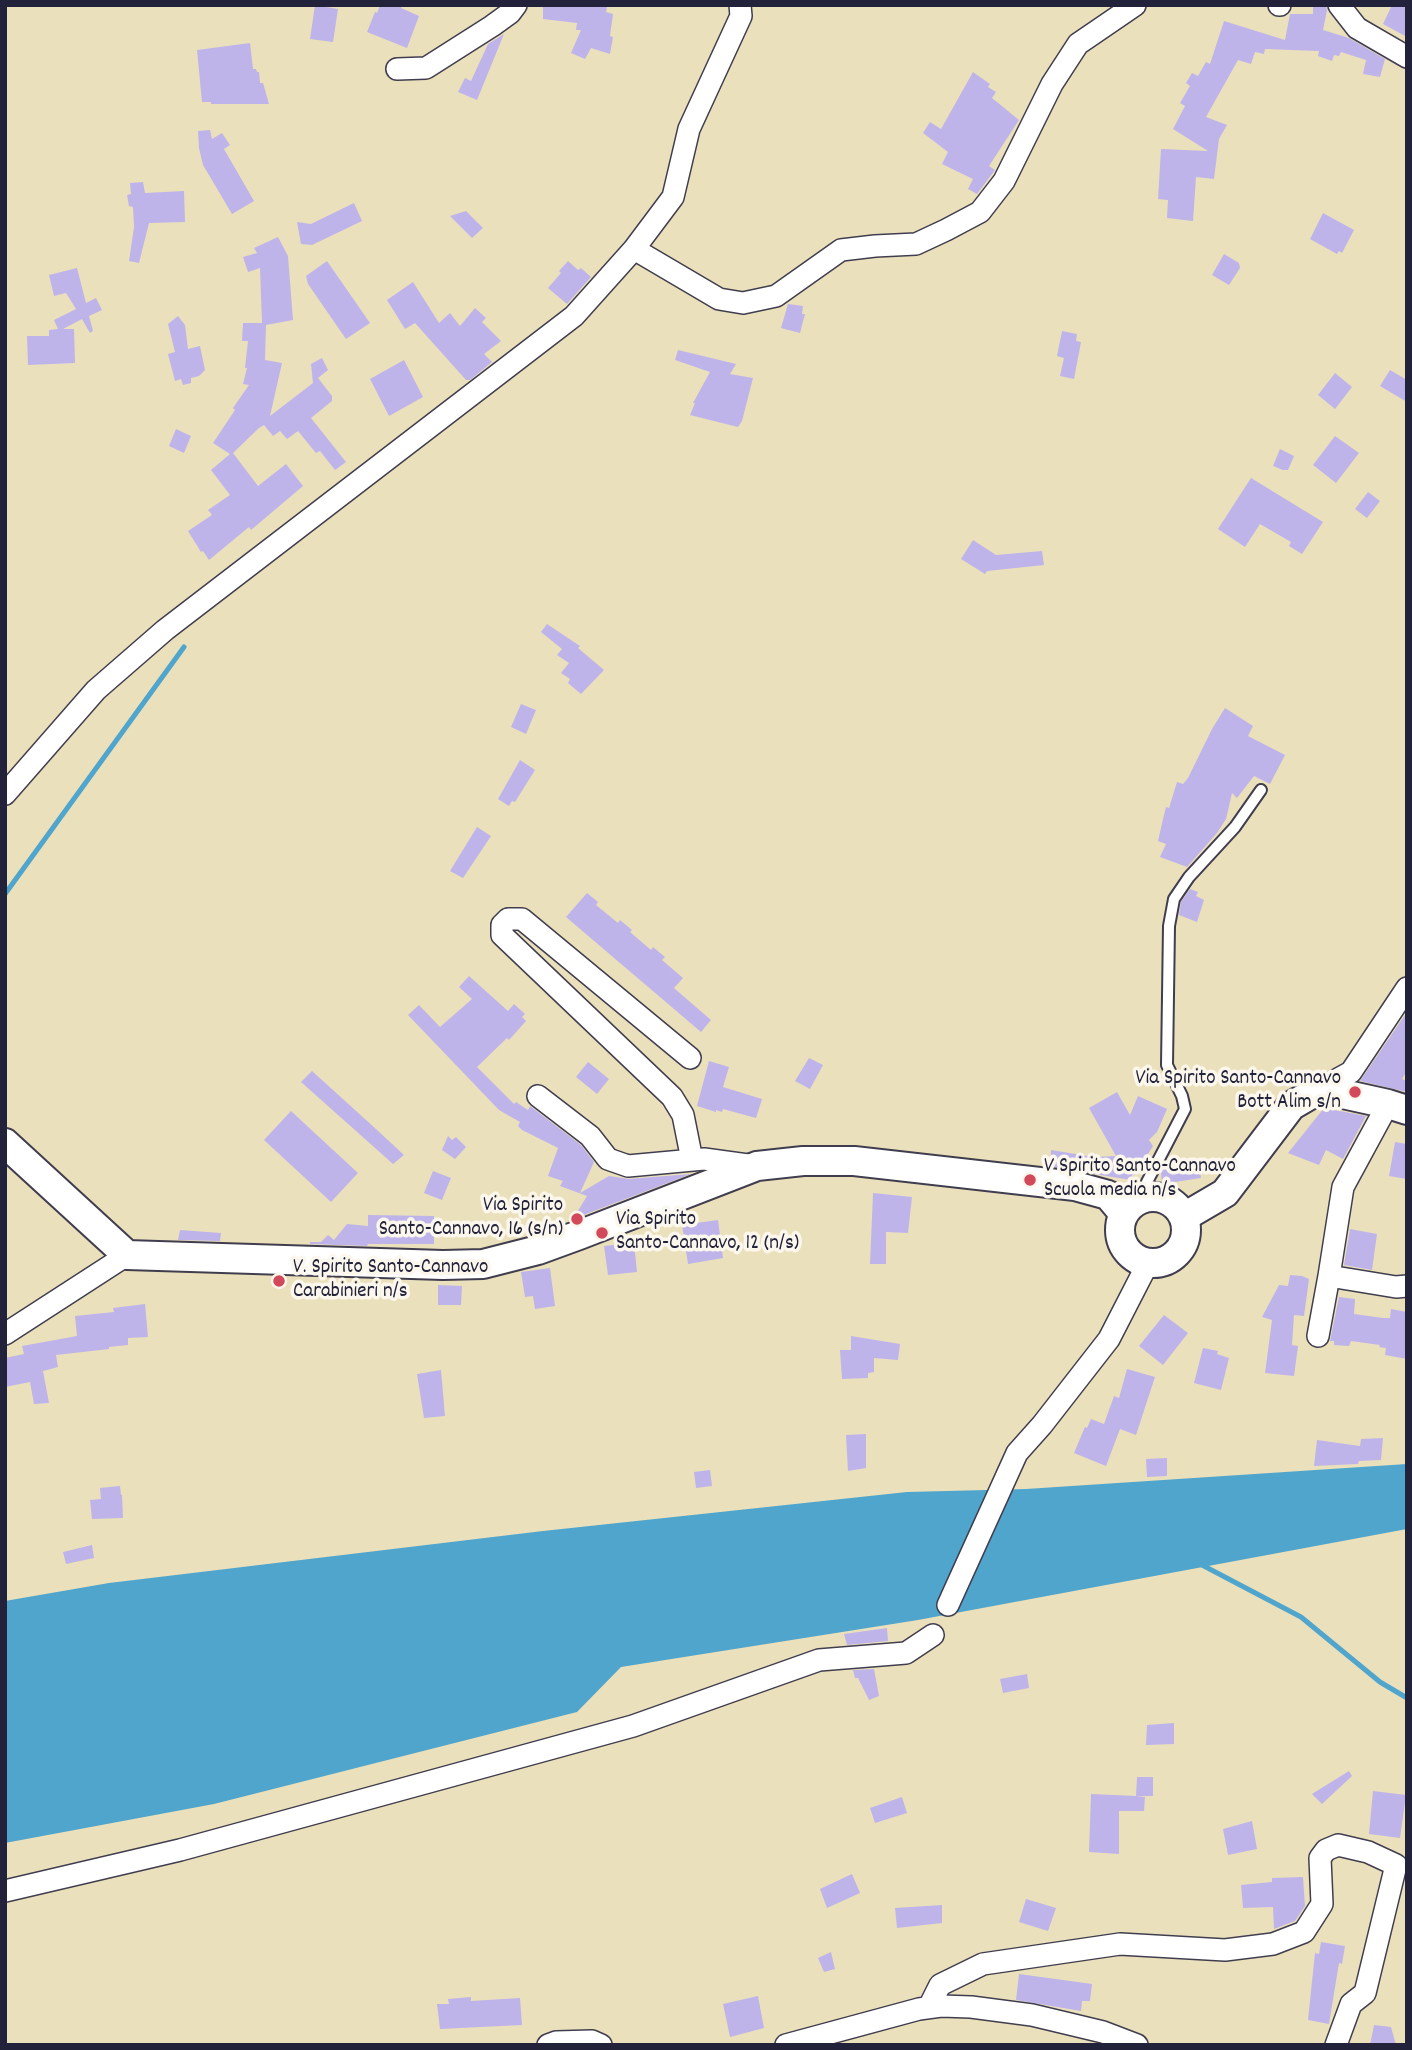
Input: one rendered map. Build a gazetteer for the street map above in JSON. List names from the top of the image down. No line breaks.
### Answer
{"places":["Via Spirito Santo-Cannavo Bott Alim s/n","V Spirito Santo-Cannavo Scuola media n/s","Via Spirito Santo-Cannavo, 16 (s/n)","Via Spirito Santo-Cannavo, 12 (n/s)","V. Spirito Santo-Cannavo Carabinieri n/s"]}
